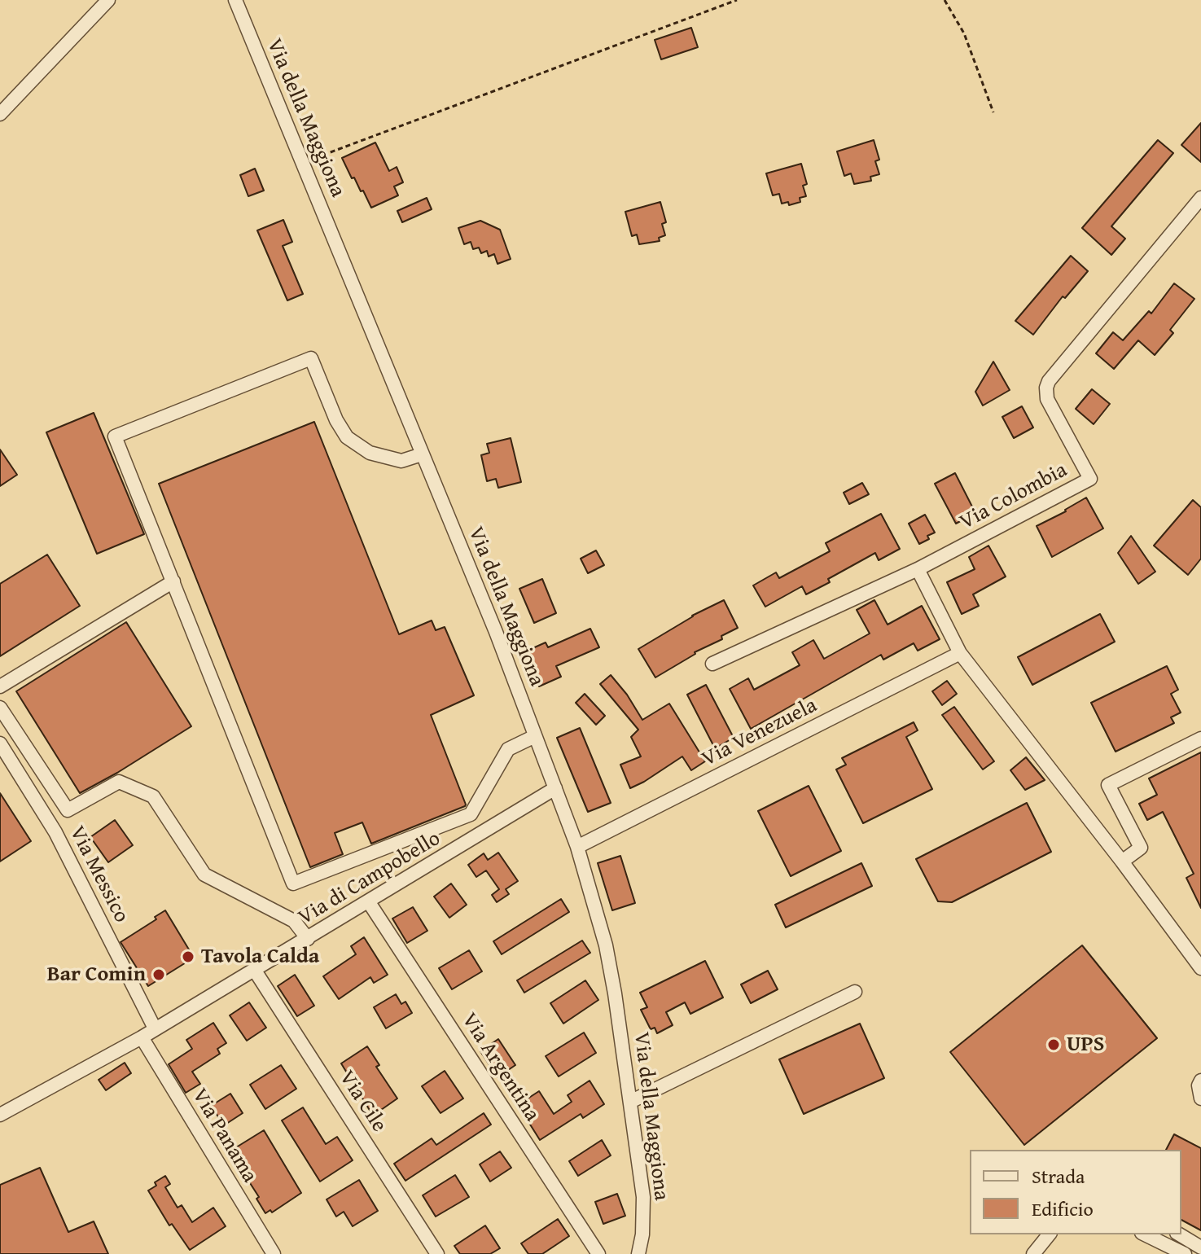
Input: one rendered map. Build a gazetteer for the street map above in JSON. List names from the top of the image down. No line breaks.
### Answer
{"streets":{"street":["Via della Maggiona","Via Colombia","Via Venezuela","Via Messico","Via di Campobello","Via Argentina","Via Cile","Via Panama"]},"crossings":[["Via della Maggiona","Via Venezuela"],["Via della Maggiona","Via di Campobello"],["Via Messico","Via di Campobello"],["Via di Campobello","Via Argentina"],["Via di Campobello","Via Cile"],["Via di Campobello","Via Panama"]],"places":["Tavola Calda","Bar Comin","UPS"],"legend":["Strada","Edificio"]}
